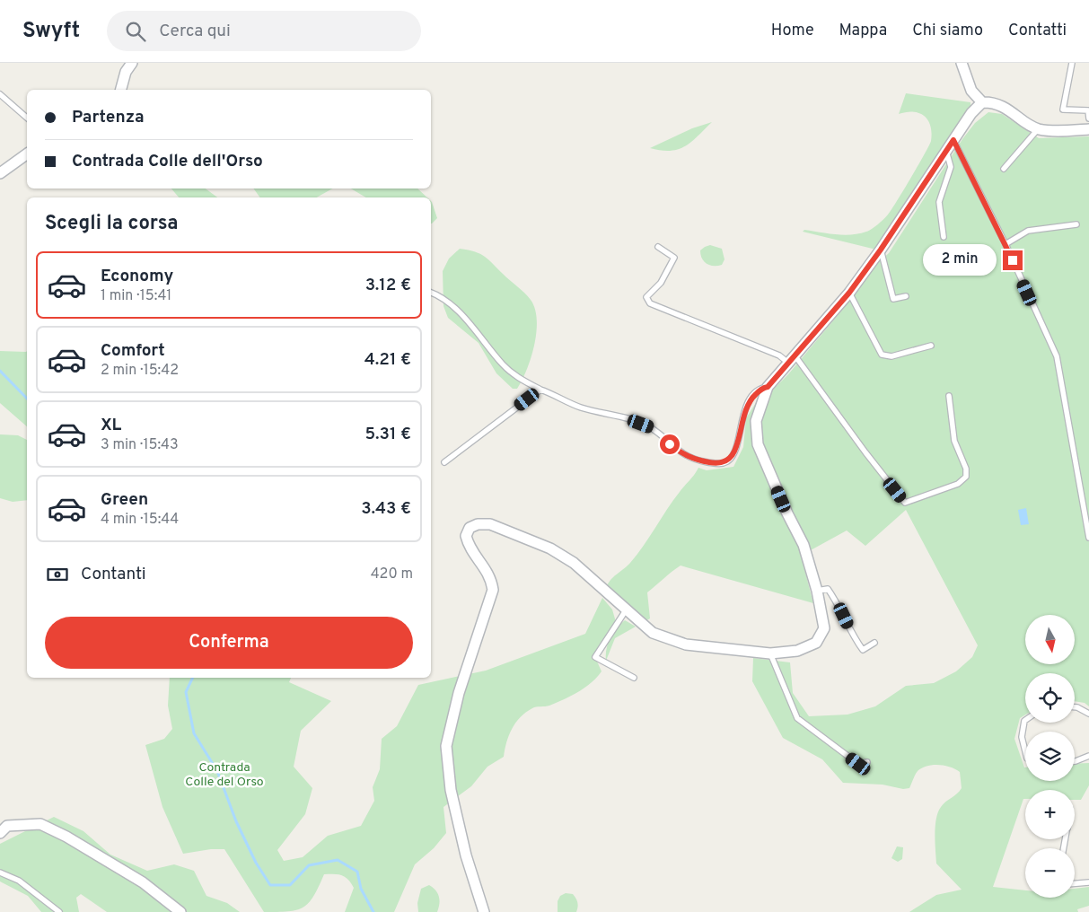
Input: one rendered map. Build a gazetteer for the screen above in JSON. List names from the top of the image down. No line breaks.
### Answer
{"parks":["Contrada Colle del Orso"],"north":"bottom","page":{"header":"Swyft","search":"Cerca qui","nav":["Home","Mappa","Chi siamo","Contatti"],"banner":["Partenza","Contrada Colle dell'Orso"],"heading":"Scegli la corsa","bubble":"2 min","list":[{"name":"Economy","note":"1 min · 15:41","value":"3.12 €"},{"name":"Comfort","note":"2 min · 15:42","value":"4.21 €"},{"name":"XL","note":"3 min · 15:43","value":"5.31 €"},{"name":"Green","note":"4 min · 15:44","value":"3.43 €"}],"pay":["Contanti","420 m"],"buttons":"Conferma","map_buttons":["+","−"]}}
